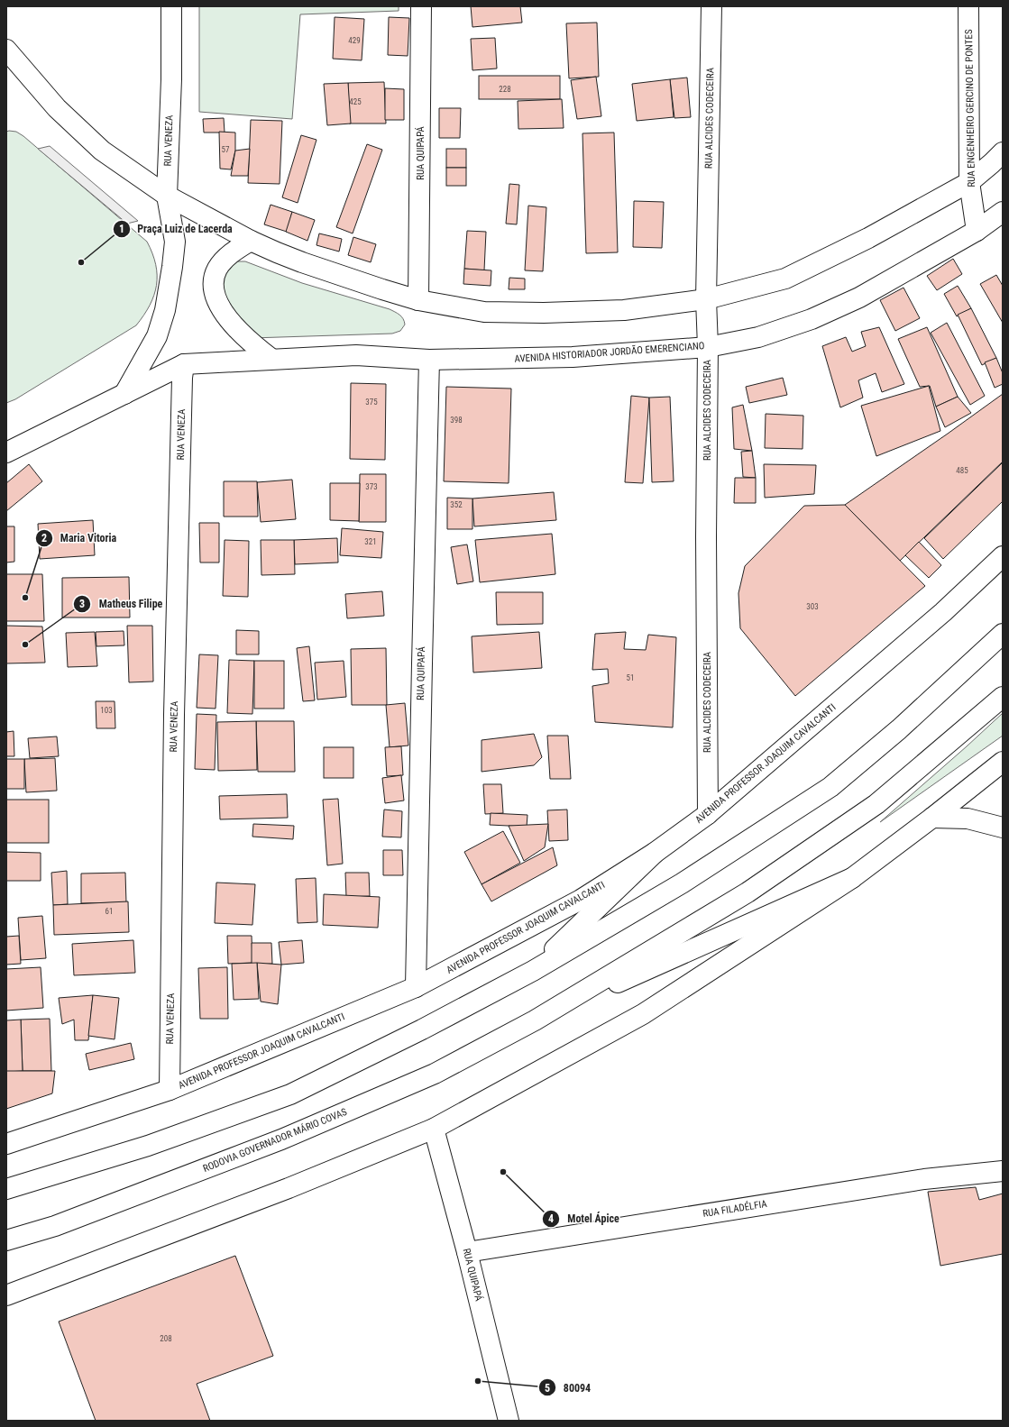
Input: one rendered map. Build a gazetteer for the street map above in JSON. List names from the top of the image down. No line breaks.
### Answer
{"streets":{"main road":["RUA ENGENHEIRO GERCINO DE PONTES","RUA ALCIDES CODECEIRA","RUA VENEZA","RUA QUIPAPÁ","AVENIDA HISTORIADOR JORDÃO EMERENCIANO","AVENIDA PROFESSOR JOAQUIM CAVALCANTI","RODOVIA GOVERNADOR MÁRIO COVAS","RUA FILADÉLFIA"]},"crossings":[["RUA ENGENHEIRO GERCINO DE PONTES","AVENIDA HISTORIADOR JORDÃO EMERENCIANO"],["RUA ALCIDES CODECEIRA","AVENIDA HISTORIADOR JORDÃO EMERENCIANO"],["RUA ALCIDES CODECEIRA","AVENIDA PROFESSOR JOAQUIM CAVALCANTI"],["RUA VENEZA","AVENIDA HISTORIADOR JORDÃO EMERENCIANO"],["RUA VENEZA","AVENIDA PROFESSOR JOAQUIM CAVALCANTI"],["RUA QUIPAPÁ","AVENIDA HISTORIADOR JORDÃO EMERENCIANO"],["RUA QUIPAPÁ","AVENIDA PROFESSOR JOAQUIM CAVALCANTI"],["RUA QUIPAPÁ","RUA FILADÉLFIA"]],"places":["Praça Luiz de Lacerda","Maria Vitoria","Matheus Filipe","Motel Ápice","80094"],"house_numbers":["429","228","425","57","375","398","485","373","352","321","303","51","103","61","208"]}
